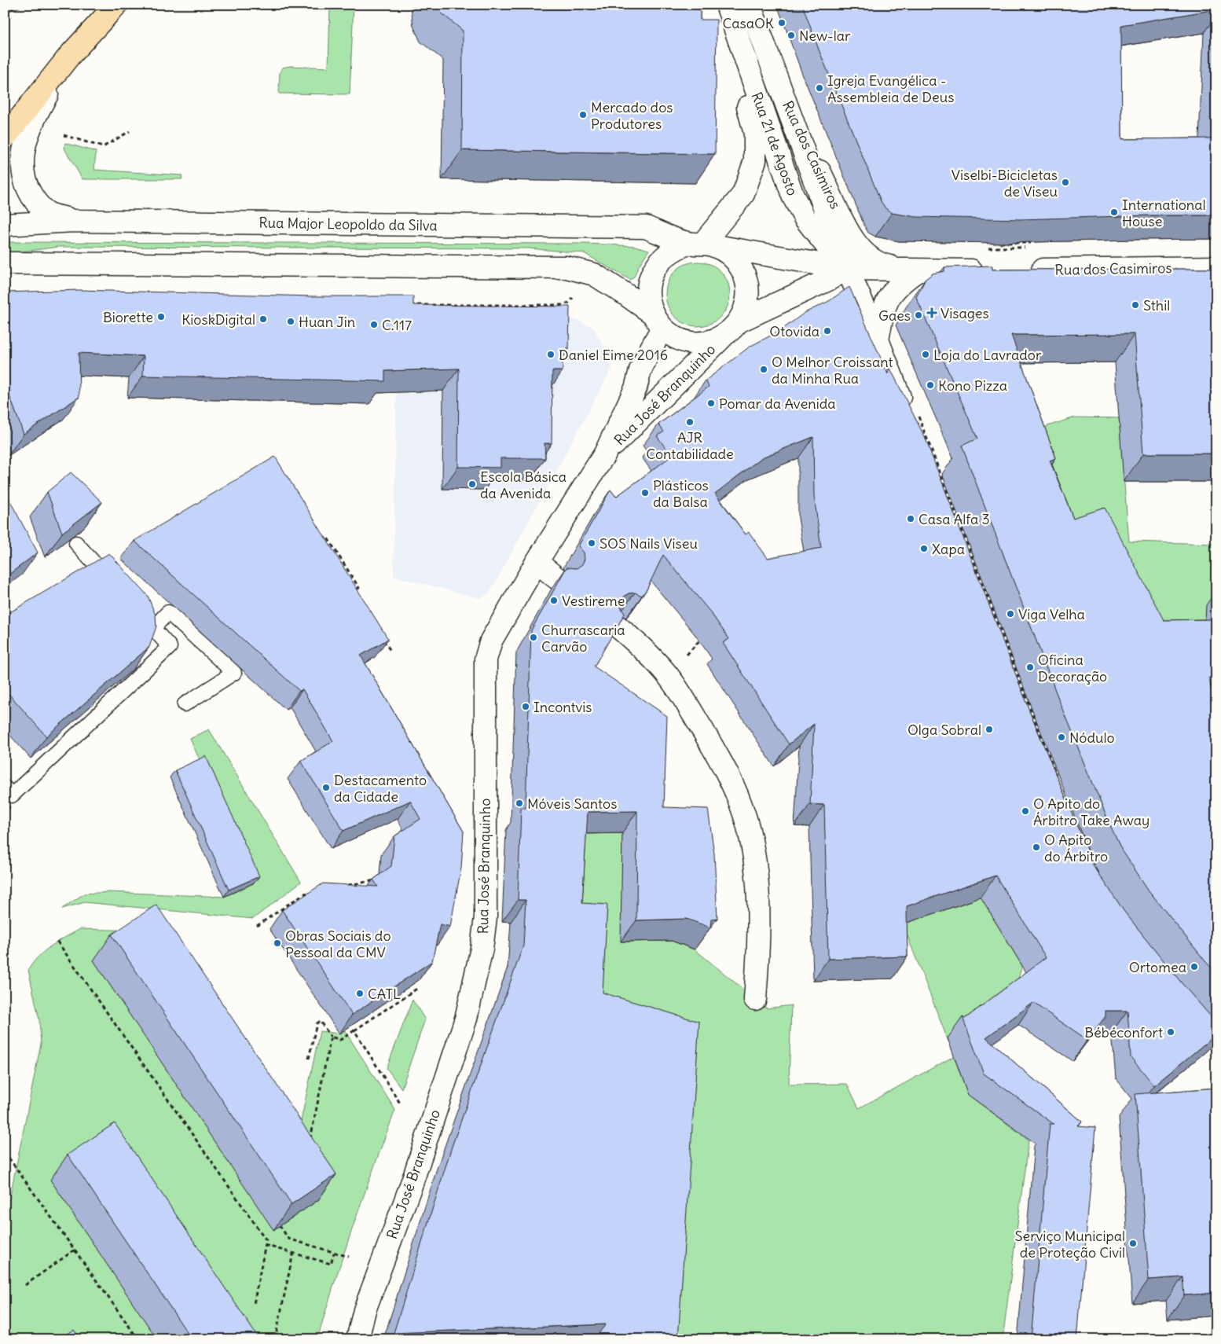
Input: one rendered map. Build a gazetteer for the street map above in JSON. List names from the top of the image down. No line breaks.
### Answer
{"streets":{"street":["Rua 21 de Agosto","Rua dos Casimiros","Rua Major Leopoldo da Silva","Rua José Branquinho"]},"crossings":[["Rua 21 de Agosto","Rua dos Casimiros"],["Rua 21 de Agosto","Rua Major Leopoldo da Silva"],["Rua 21 de Agosto","Rua José Branquinho"],["Rua dos Casimiros","Rua Major Leopoldo da Silva"],["Rua Major Leopoldo da Silva","Rua José Branquinho"]],"places":{"other":["CasaOK","New-lar","Igreja Evangélica - Assembleia de Deus","Mercado dos Produtores","Viselbi-Bicicletas de Viseu","International House","Sthil","Gaes","Biorette","KioskDigital","Huan Jin","C.117","Otovida","Daniel Eime 2016","Loja do Lavrador","O Melhor Croissant da Minha Rua","Kono Pizza","Pomar da Avenida","AJR Contabilidade","Escola Básica da Avenida","Plásticos da Balsa","Casa Alfa 3","SOS Nails Viseu","Xapa","Vestireme","Viga Velha","Churrascaria Carvão","Oficina Decoração","Incontvis","Olga Sobral","Nódulo","Destacamento da Cidade","Móveis Santos","O Apito do Árbitro Take Away","O Apito do Árbitro","Obras Sociais do Pessoal da CMV","Ortomea","CATL","Bébéconfort","Serviço Municipal de Proteção Civil"],"health":["Visages"]}}
